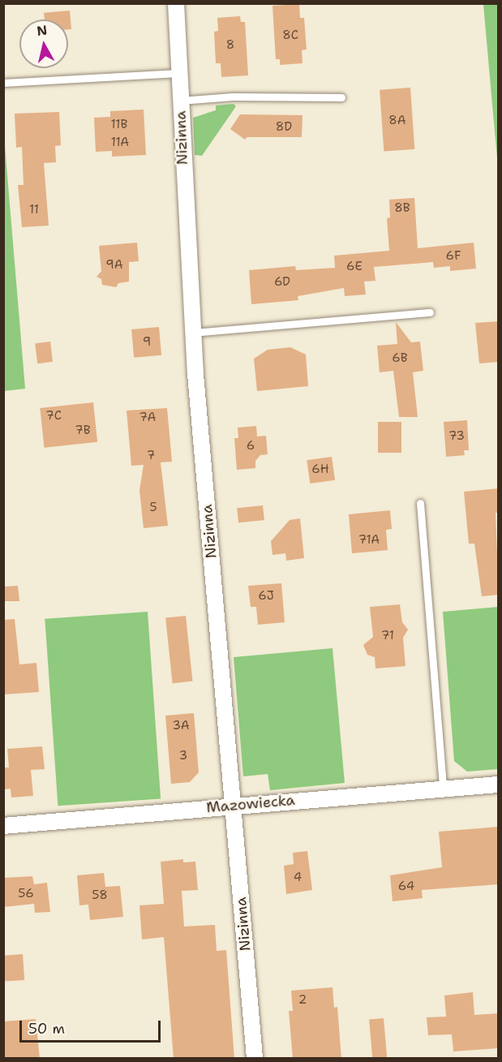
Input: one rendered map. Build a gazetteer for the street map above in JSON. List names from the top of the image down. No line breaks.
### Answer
{"streets":{"street":["Nizinna","Mazowiecka"]},"crossings":[["Nizinna","Mazowiecka"]],"house_numbers":["8C","8","8A","11B","8D","11A","8B","11","6F","9A","6E","6D","9","6B","7C","7A","7B","73","6","7","6H","5","71A","6J","71","3A","3","4","64","56","58","2"],"scale_bar":"50 m","north":"top"}
